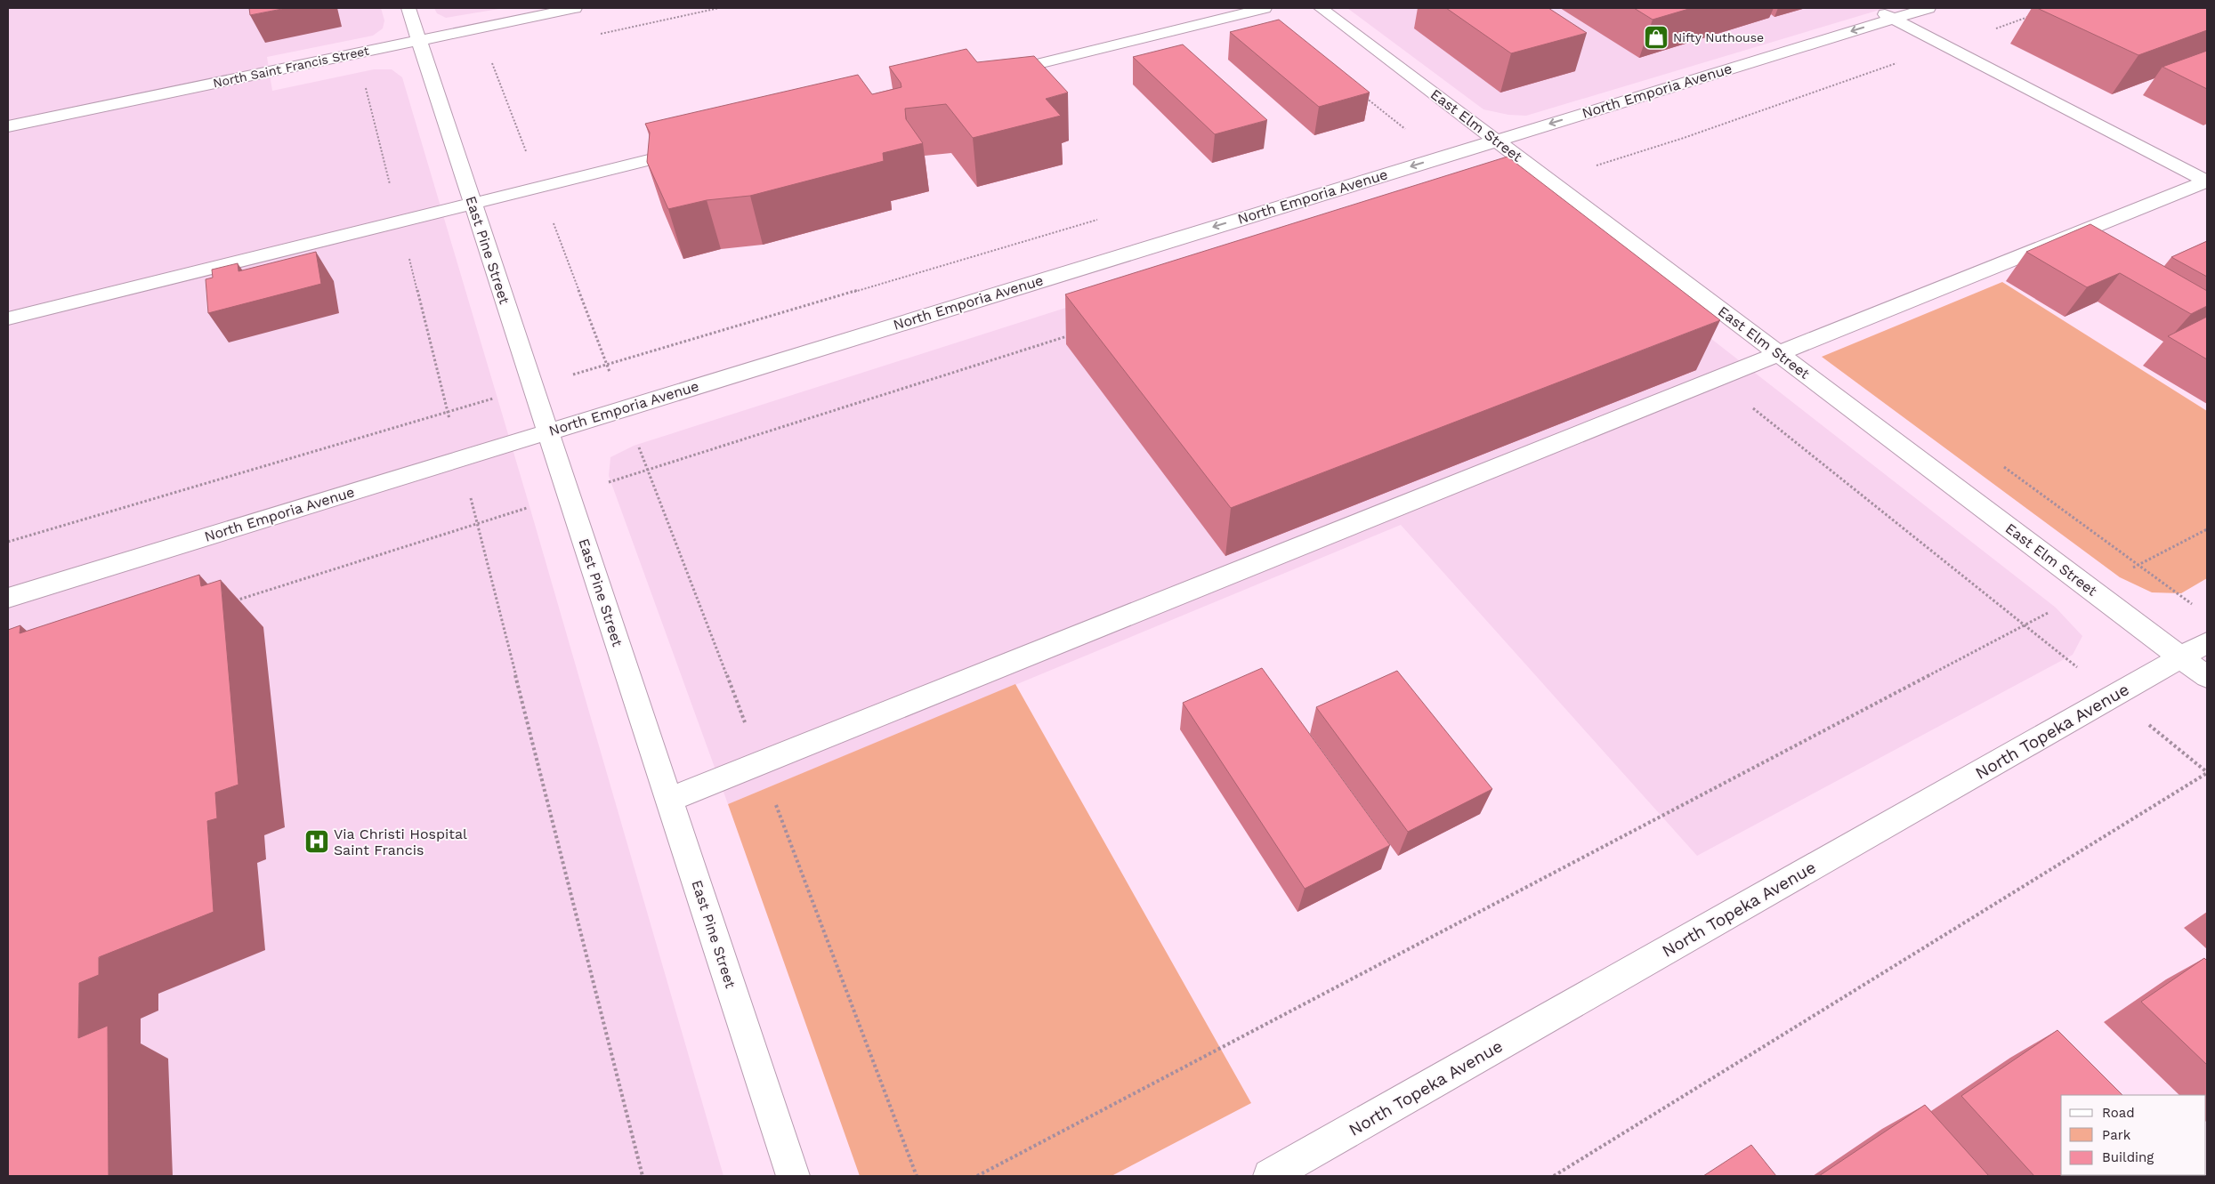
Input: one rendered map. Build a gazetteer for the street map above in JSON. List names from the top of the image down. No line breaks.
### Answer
{"streets":{"street":["North Saint Francis Street","North Emporia Avenue","East Elm Street","East Pine Street","North Topeka Avenue"]},"crossings":[["North Saint Francis Street","East Pine Street"],["North Emporia Avenue","East Elm Street"],["North Emporia Avenue","East Pine Street"],["East Elm Street","North Topeka Avenue"]],"one_way":["North Emporia Avenue"],"places":{"shop":["Nifty Nuthouse"],"hospital":["Via Christi Hospital Saint Francis"]},"legend":["Road","Park","Building"]}
